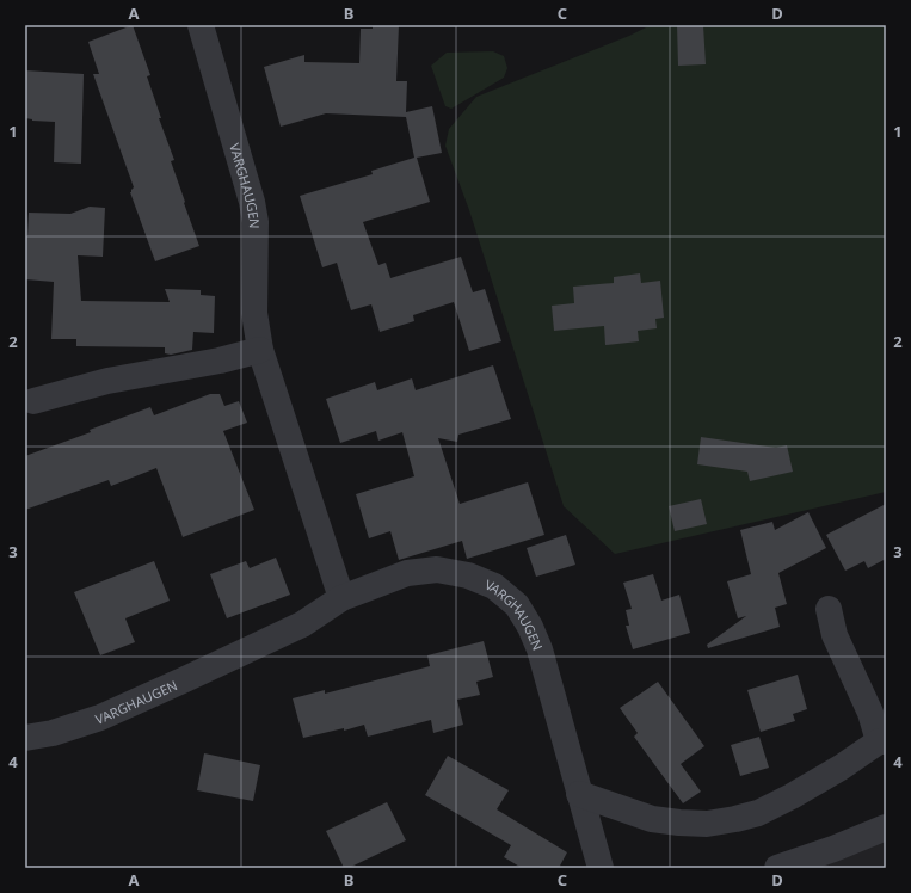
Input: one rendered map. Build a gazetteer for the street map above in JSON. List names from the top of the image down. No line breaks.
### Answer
{"streets":{"street":["VARGHAUGEN"]},"grid":{"columns":["A","B","C","D"],"rows":["1","2","3","4"]}}
